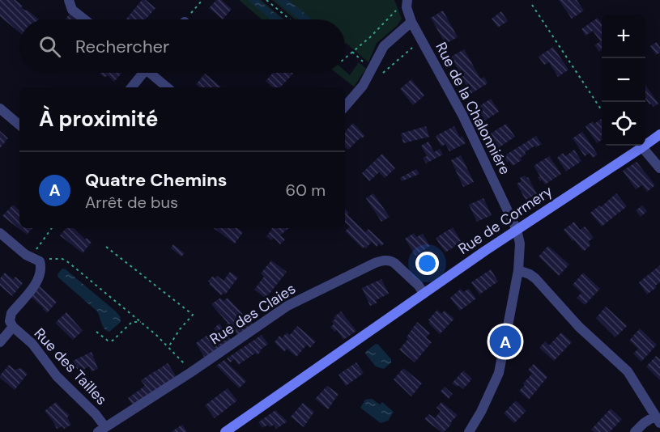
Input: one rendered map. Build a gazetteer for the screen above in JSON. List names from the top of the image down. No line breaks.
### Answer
{"streets":{"main road":["Rue de Cormery"],"street":["Rue de la Chalonniére","Rue des Claies","Rue des Tailles"]},"crossings":[["Rue de la Chalonniére","Rue de Cormery"],["Rue de Cormery","Rue des Claies"],["Rue des Claies","Rue des Tailles"]],"page":{"map_buttons":["+","−"],"search":"Rechercher","heading":"À proximité","list":[{"mark":"A","name":"Quatre Chemins","note":"Arrêt de bus","value":"60 m"}],"pins":"A"}}
